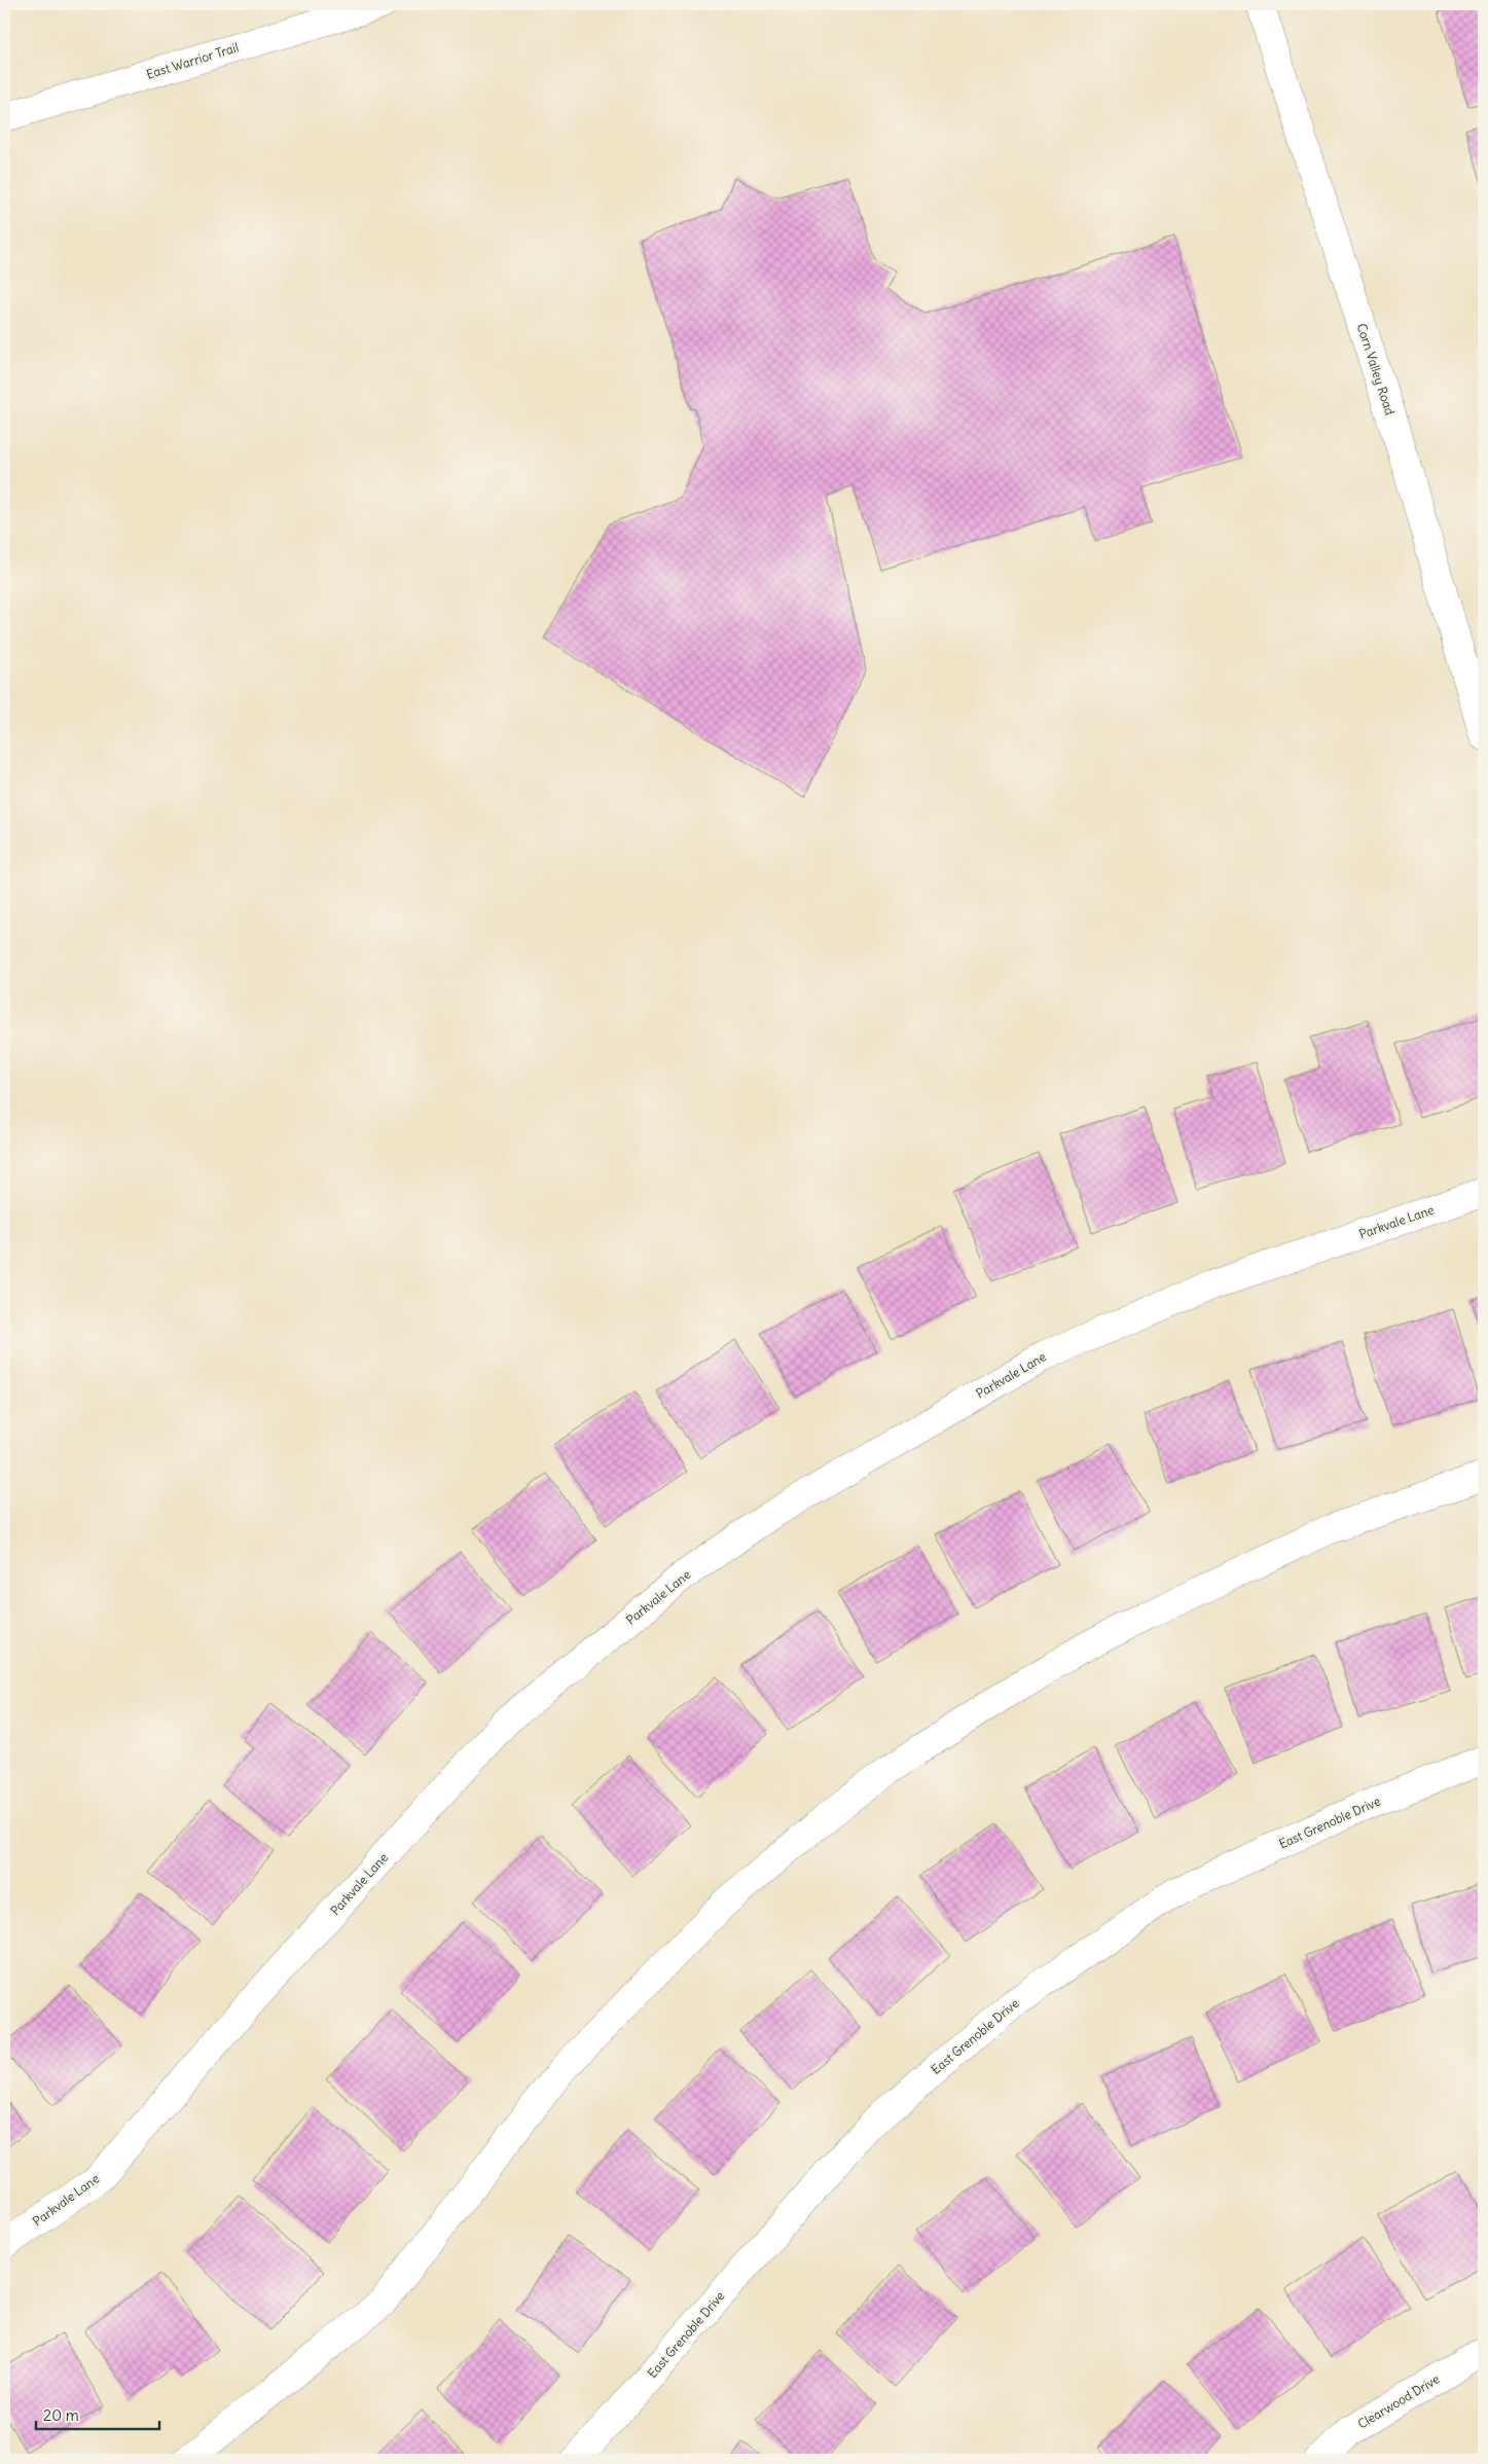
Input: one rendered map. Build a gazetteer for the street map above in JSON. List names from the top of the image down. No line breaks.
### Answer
{"streets":{"street":["East Warrior Trail","Corn Valley Road","Parkvale Lane","East Grenoble Drive","Clearwood Drive"]},"scale_bar":"20 m"}
